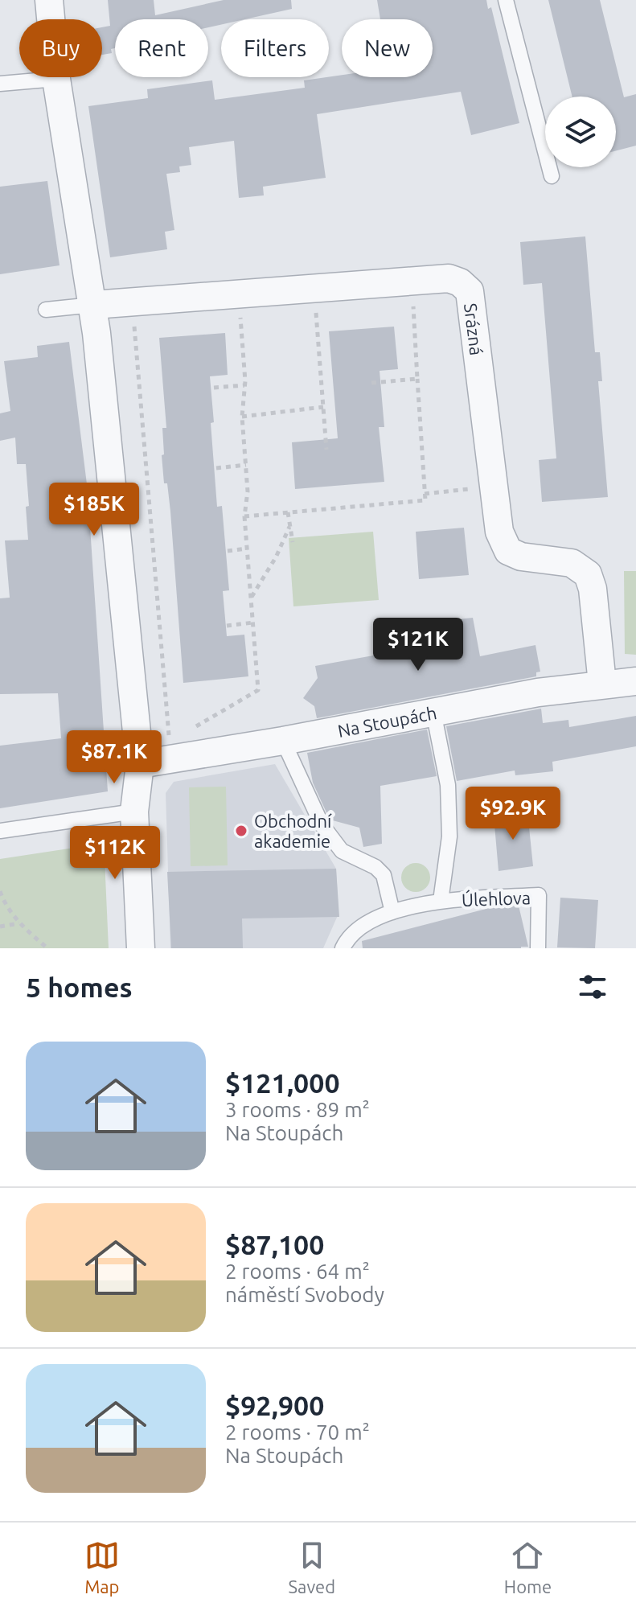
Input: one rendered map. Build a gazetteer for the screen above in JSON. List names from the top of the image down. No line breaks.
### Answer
{"streets":{"street":["Srázná","Na Stoupách"],"lane":["Úlehlova"]},"crossings":[["Srázná","Na Stoupách"],["Na Stoupách","Úlehlova"]],"places":["Obchodní akademie"],"page":{"chip":["Buy","Rent","Filters","New"],"price":["$185K","$121K","$87.1K","$92.9K","$112K"],"heading":"5 homes","list":[{"name":"$121,000","note":"3 rooms · 89 m² · Na Stoupách"},{"name":"$87,100","note":"2 rooms · 64 m² · náměstí Svobody"},{"name":"$92,900","note":"2 rooms · 70 m² · Na Stoupách"}],"tabs":["Map","Saved","Home"]}}
